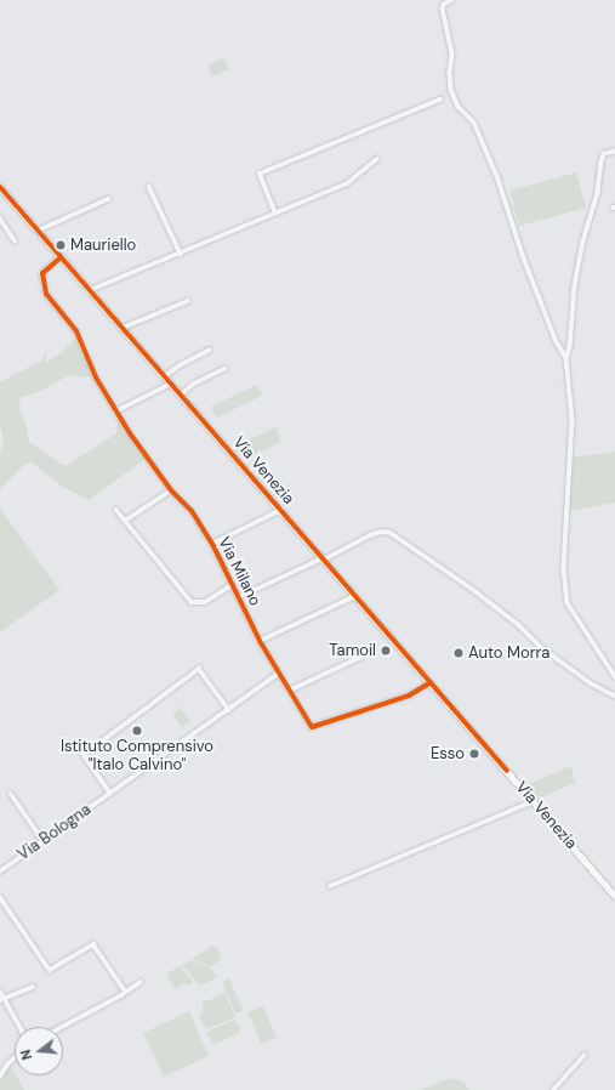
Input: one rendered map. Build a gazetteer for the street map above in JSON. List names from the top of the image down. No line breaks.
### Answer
{"streets":{"main road":["Via Venezia"],"street":["Via Milano","Via Bologna"]},"crossings":[["Via Venezia","Via Milano"],["Via Milano","Via Bologna"]],"places":["Mauriello","Tamoil","Auto Morra","Istituto Comprensivo \"Italo Calvino\"","Esso"],"north":"left"}
